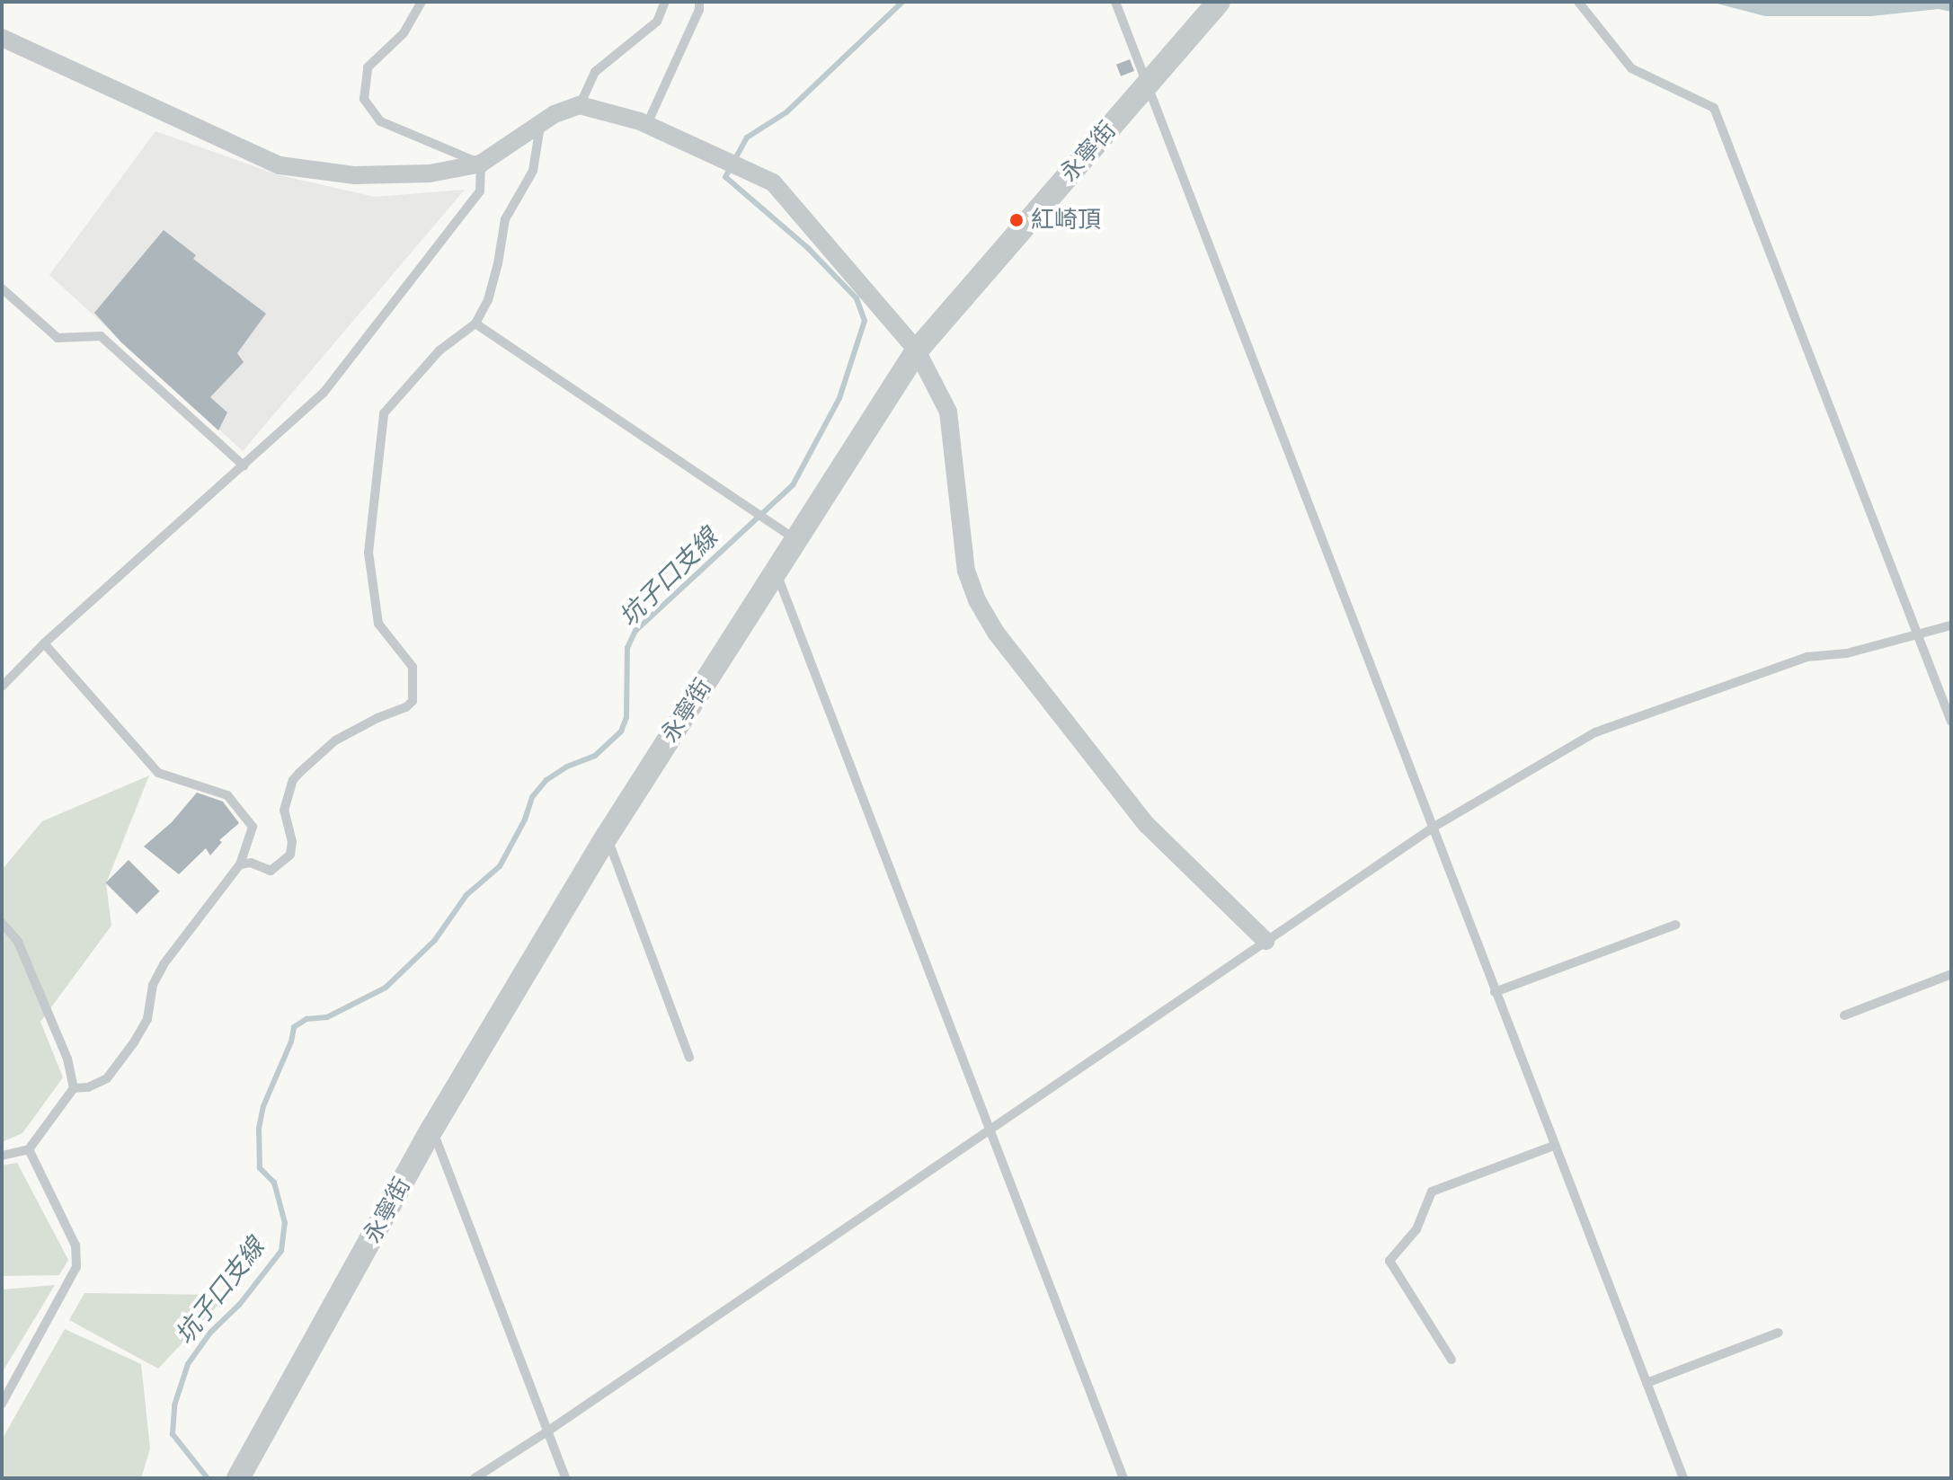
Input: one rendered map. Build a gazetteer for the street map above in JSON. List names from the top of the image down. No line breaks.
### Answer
{"streets":{"street":["永寧街"]},"water":["坑子口支線"],"places":["紅崎頂"]}
